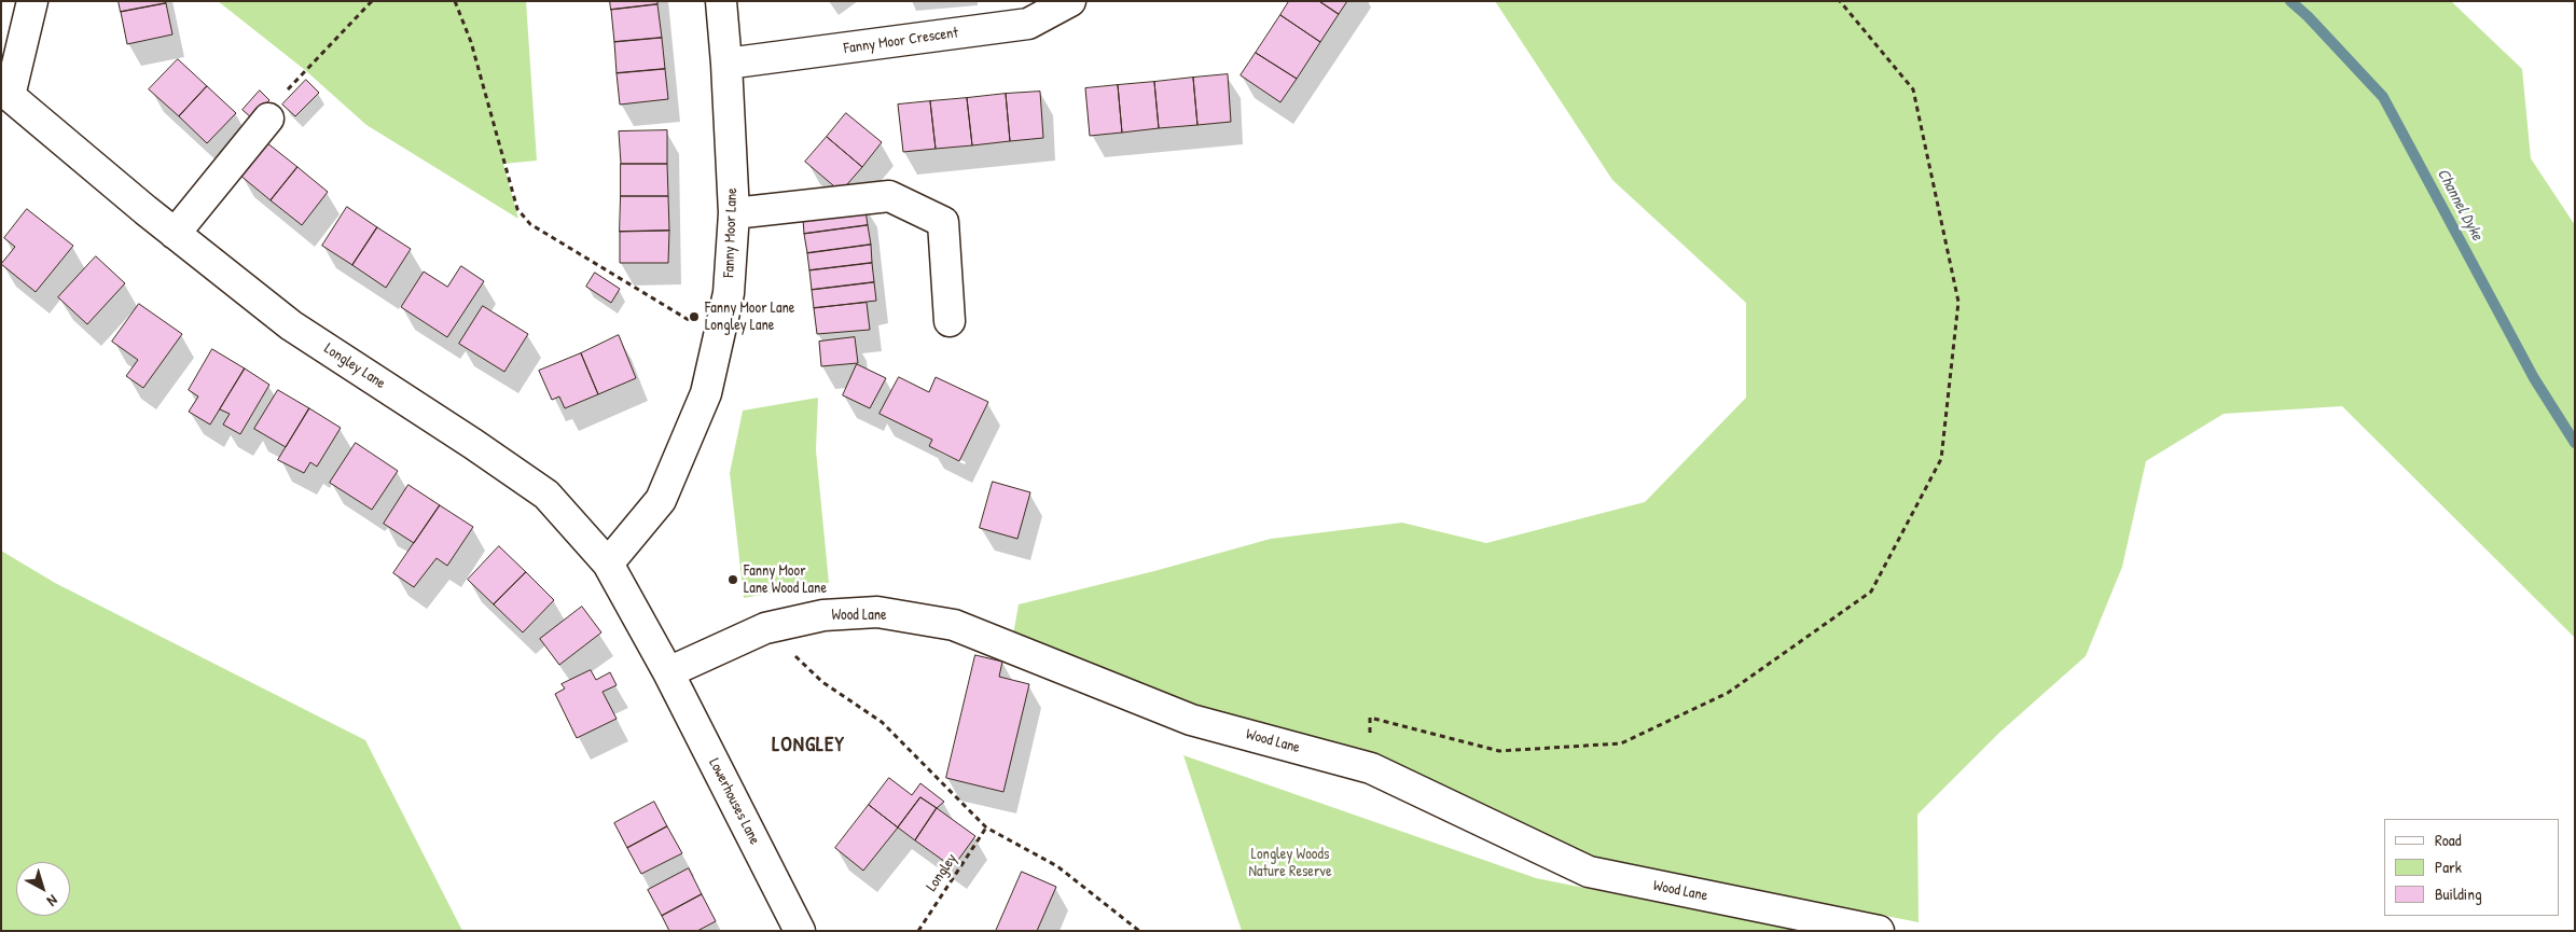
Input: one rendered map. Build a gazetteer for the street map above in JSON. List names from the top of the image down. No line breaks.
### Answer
{"streets":{"street":["Fanny Moor Crescent","Fanny Moor Lane","Longley Lane","Wood Lane","Lowerhouses Lane"],"path":["Longley"]},"crossings":[["Fanny Moor Crescent","Fanny Moor Lane"],["Fanny Moor Lane","Longley Lane"],["Longley Lane","Wood Lane"],["Longley Lane","Lowerhouses Lane"],["Wood Lane","Lowerhouses Lane"]],"districts":["LONGLEY"],"water":["Channel Dyke"],"parks":["Longley Woods Nature Reserve"],"places":["Fanny Moor Lane Longley Lane","Fanny Moor Lane Wood Lane"],"legend":["Road","Park","Building"],"north":"bottom right"}
